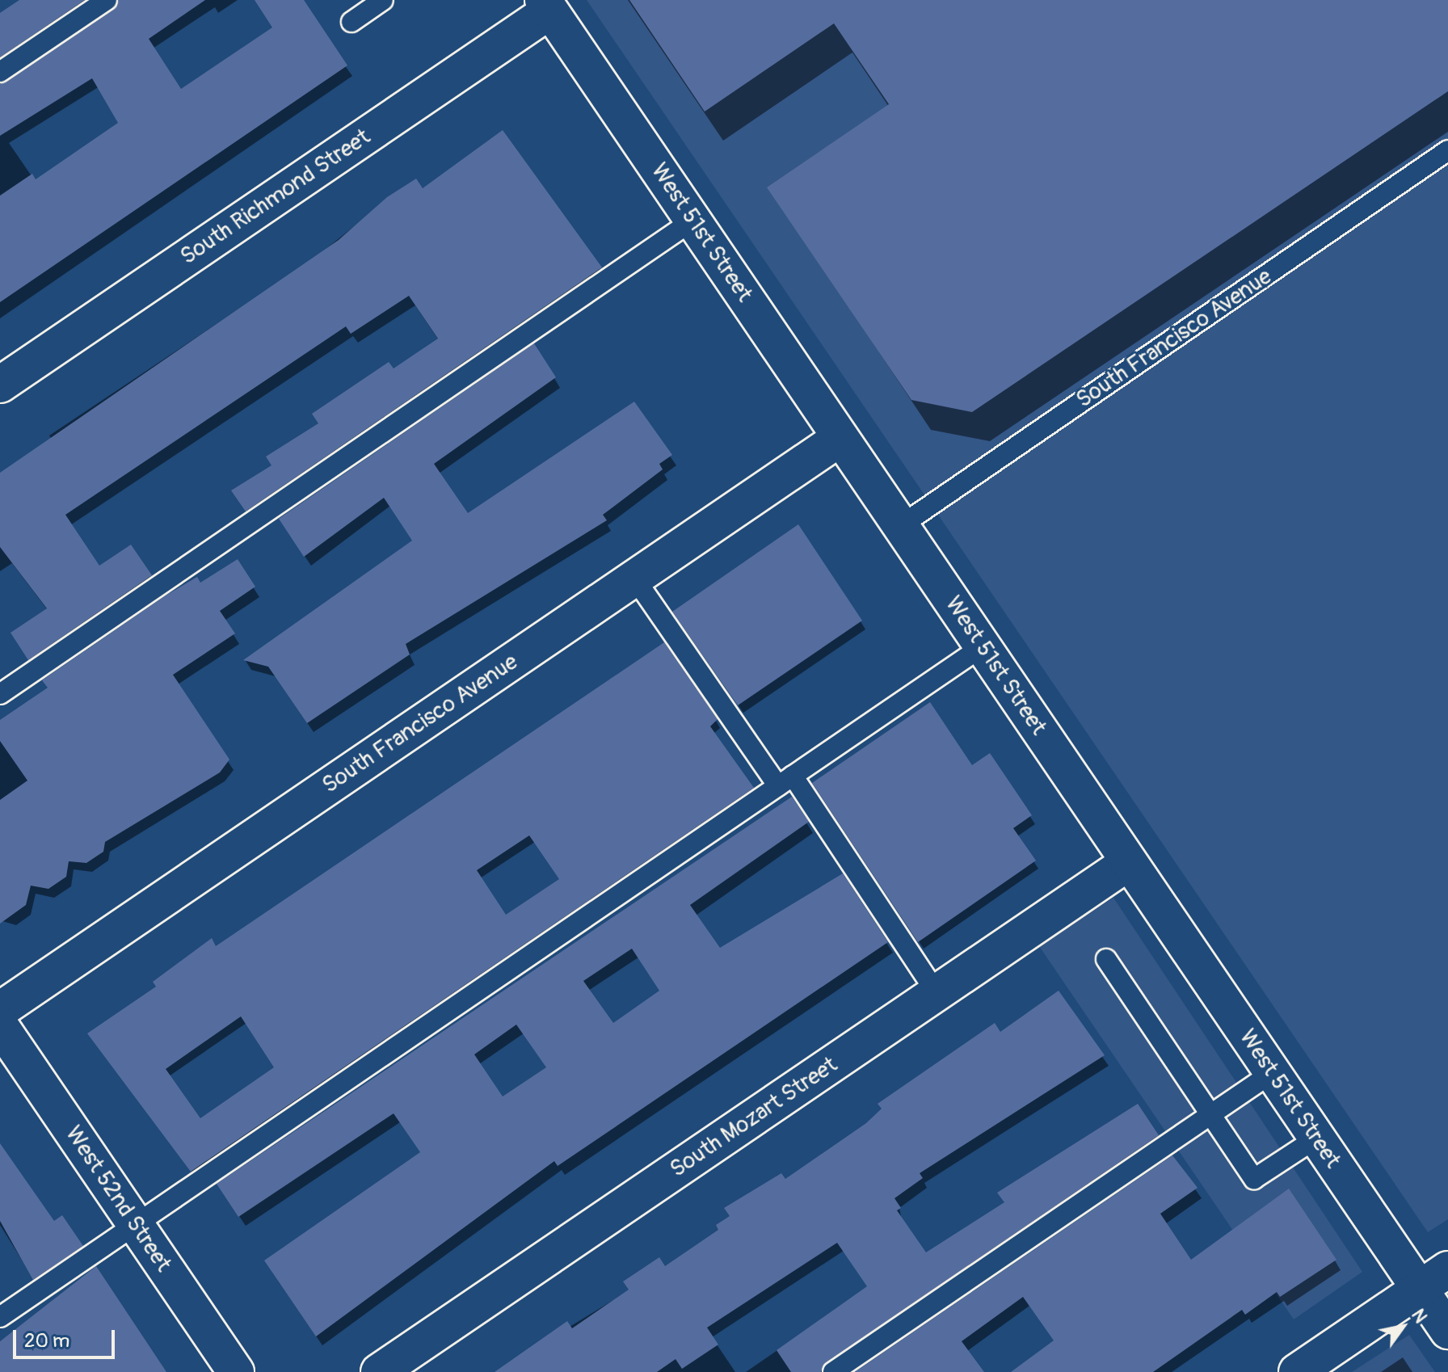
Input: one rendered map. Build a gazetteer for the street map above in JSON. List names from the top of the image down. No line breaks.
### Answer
{"streets":{"street":["South Richmond Street","West 51st Street","South Francisco Avenue","South Mozart Street","West 52nd Street"]},"crossings":[["South Richmond Street","West 51st Street"],["West 51st Street","South Francisco Avenue"],["West 51st Street","South Mozart Street"]],"scale_bar":"20 m","north":"top right"}
